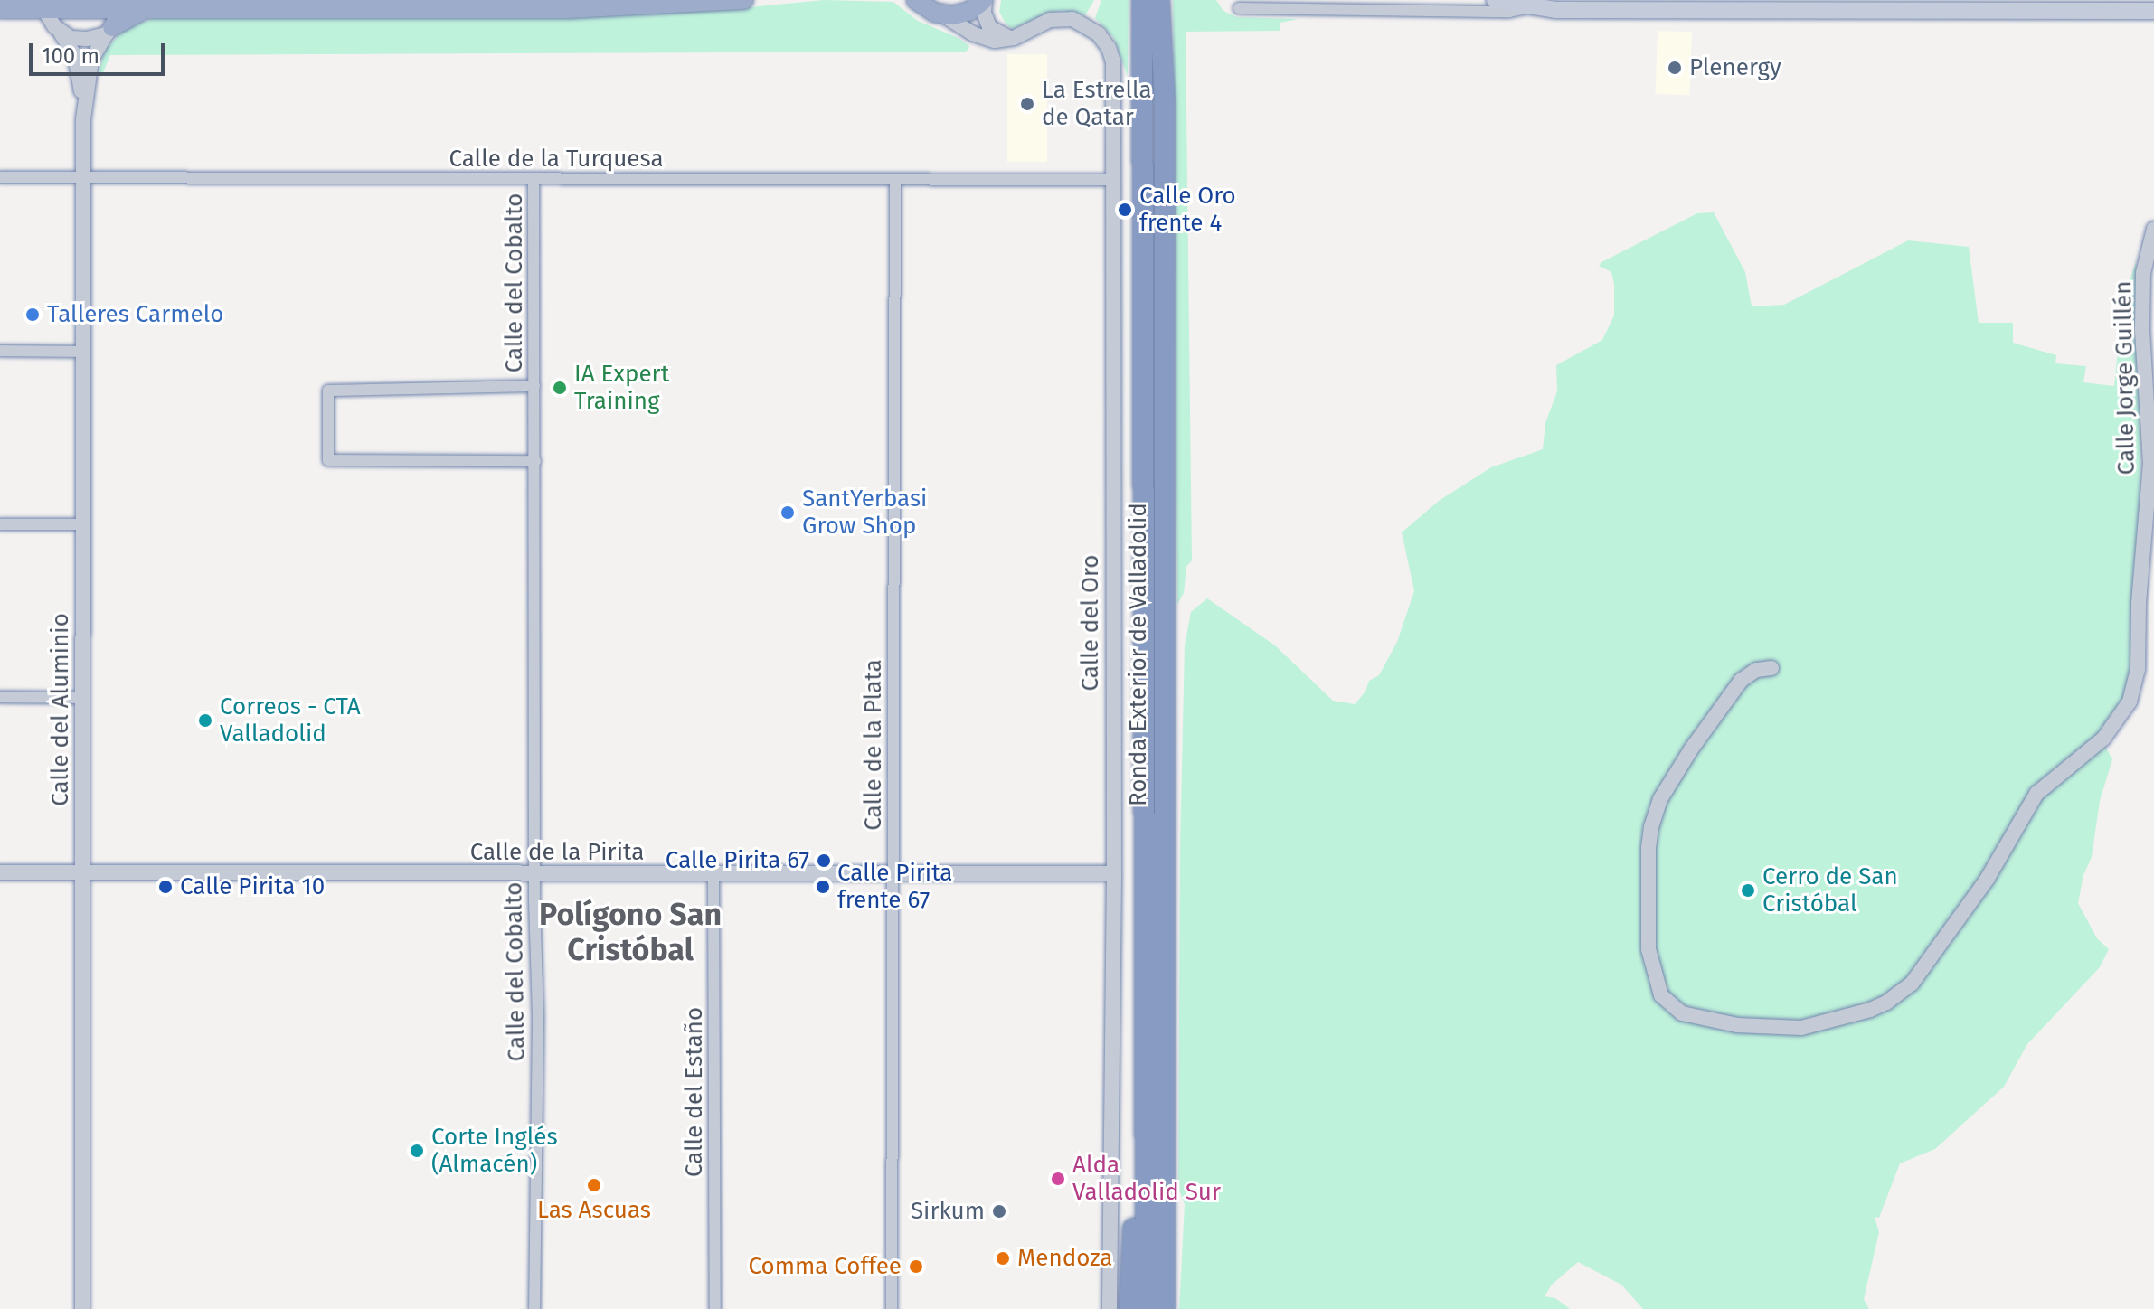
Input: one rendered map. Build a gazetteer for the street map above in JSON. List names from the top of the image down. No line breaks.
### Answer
{"streets":{"highway":["Ronda Exterior de Valladolid"],"street":["Calle de la Turquesa","Calle del Cobalto","Calle Jorge Guillén","Calle del Oro","Calle del Aluminio","Calle de la Plata","Calle de la Pirita","Calle del Estaño"]},"crossings":[["Calle de la Turquesa","Calle del Cobalto"],["Calle de la Turquesa","Calle del Oro"],["Calle de la Turquesa","Calle del Aluminio"],["Calle de la Turquesa","Calle de la Plata"],["Calle del Cobalto","Calle de la Pirita"],["Calle del Oro","Calle de la Pirita"],["Calle del Aluminio","Calle de la Pirita"],["Calle de la Plata","Calle de la Pirita"],["Calle de la Pirita","Calle del Estaño"]],"districts":["Polígono San Cristóbal"],"places":["Plenergy","La Estrella de Qatar","Calle Oro frente 4","Talleres Carmelo","IA Expert Training","SantYerbasi Grow Shop","Correos - CTA Valladolid","Calle Pirita 67","Calle Pirita 10","Calle Pirita frente 67","Cerro de San Cristóbal","Corte Inglés (Almacén)","Alda Valladolid Sur","Las Ascuas","Sirkum","Mendoza","Comma Coffee"],"scale_bar":"100 m"}
